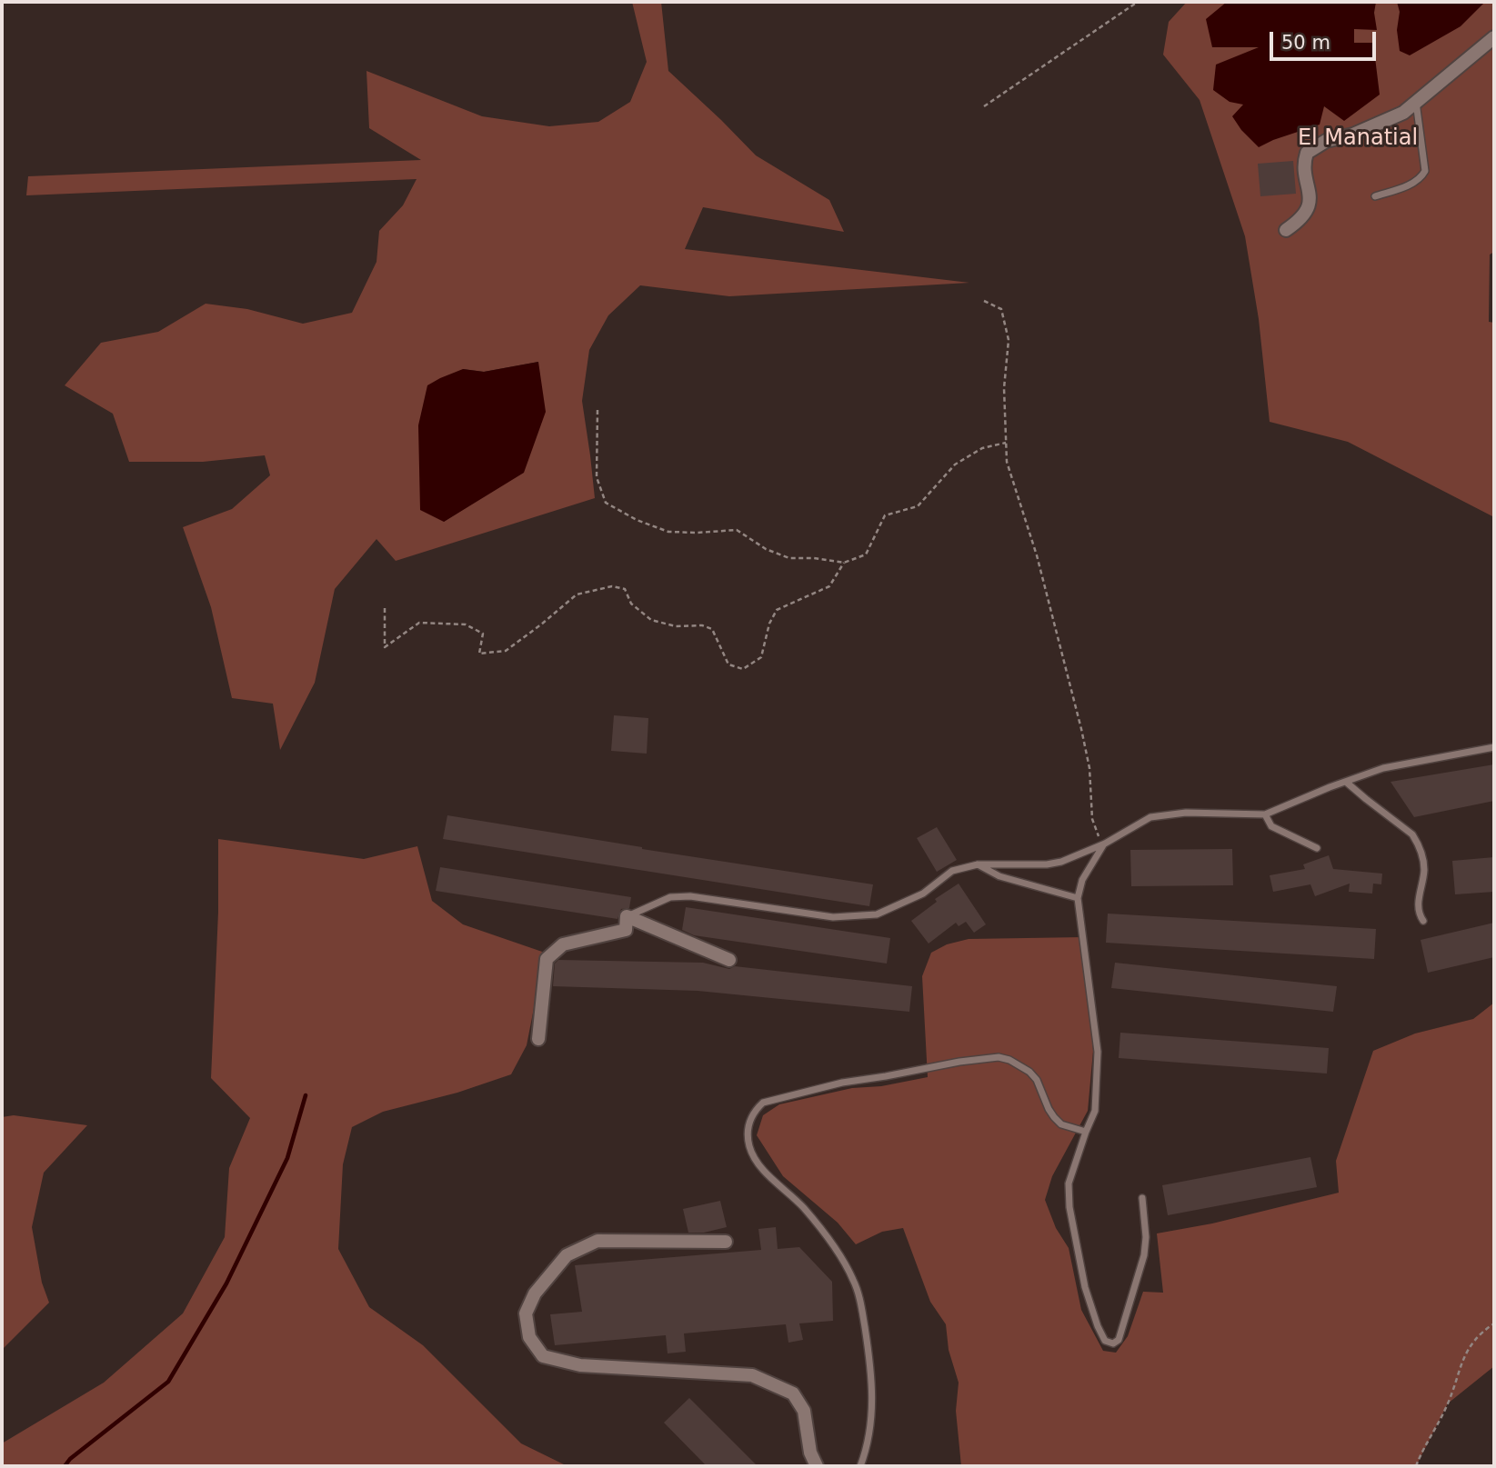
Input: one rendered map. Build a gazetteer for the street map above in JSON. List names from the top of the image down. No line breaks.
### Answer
{"parks":["El Manatial"],"scale_bar":"50 m"}
